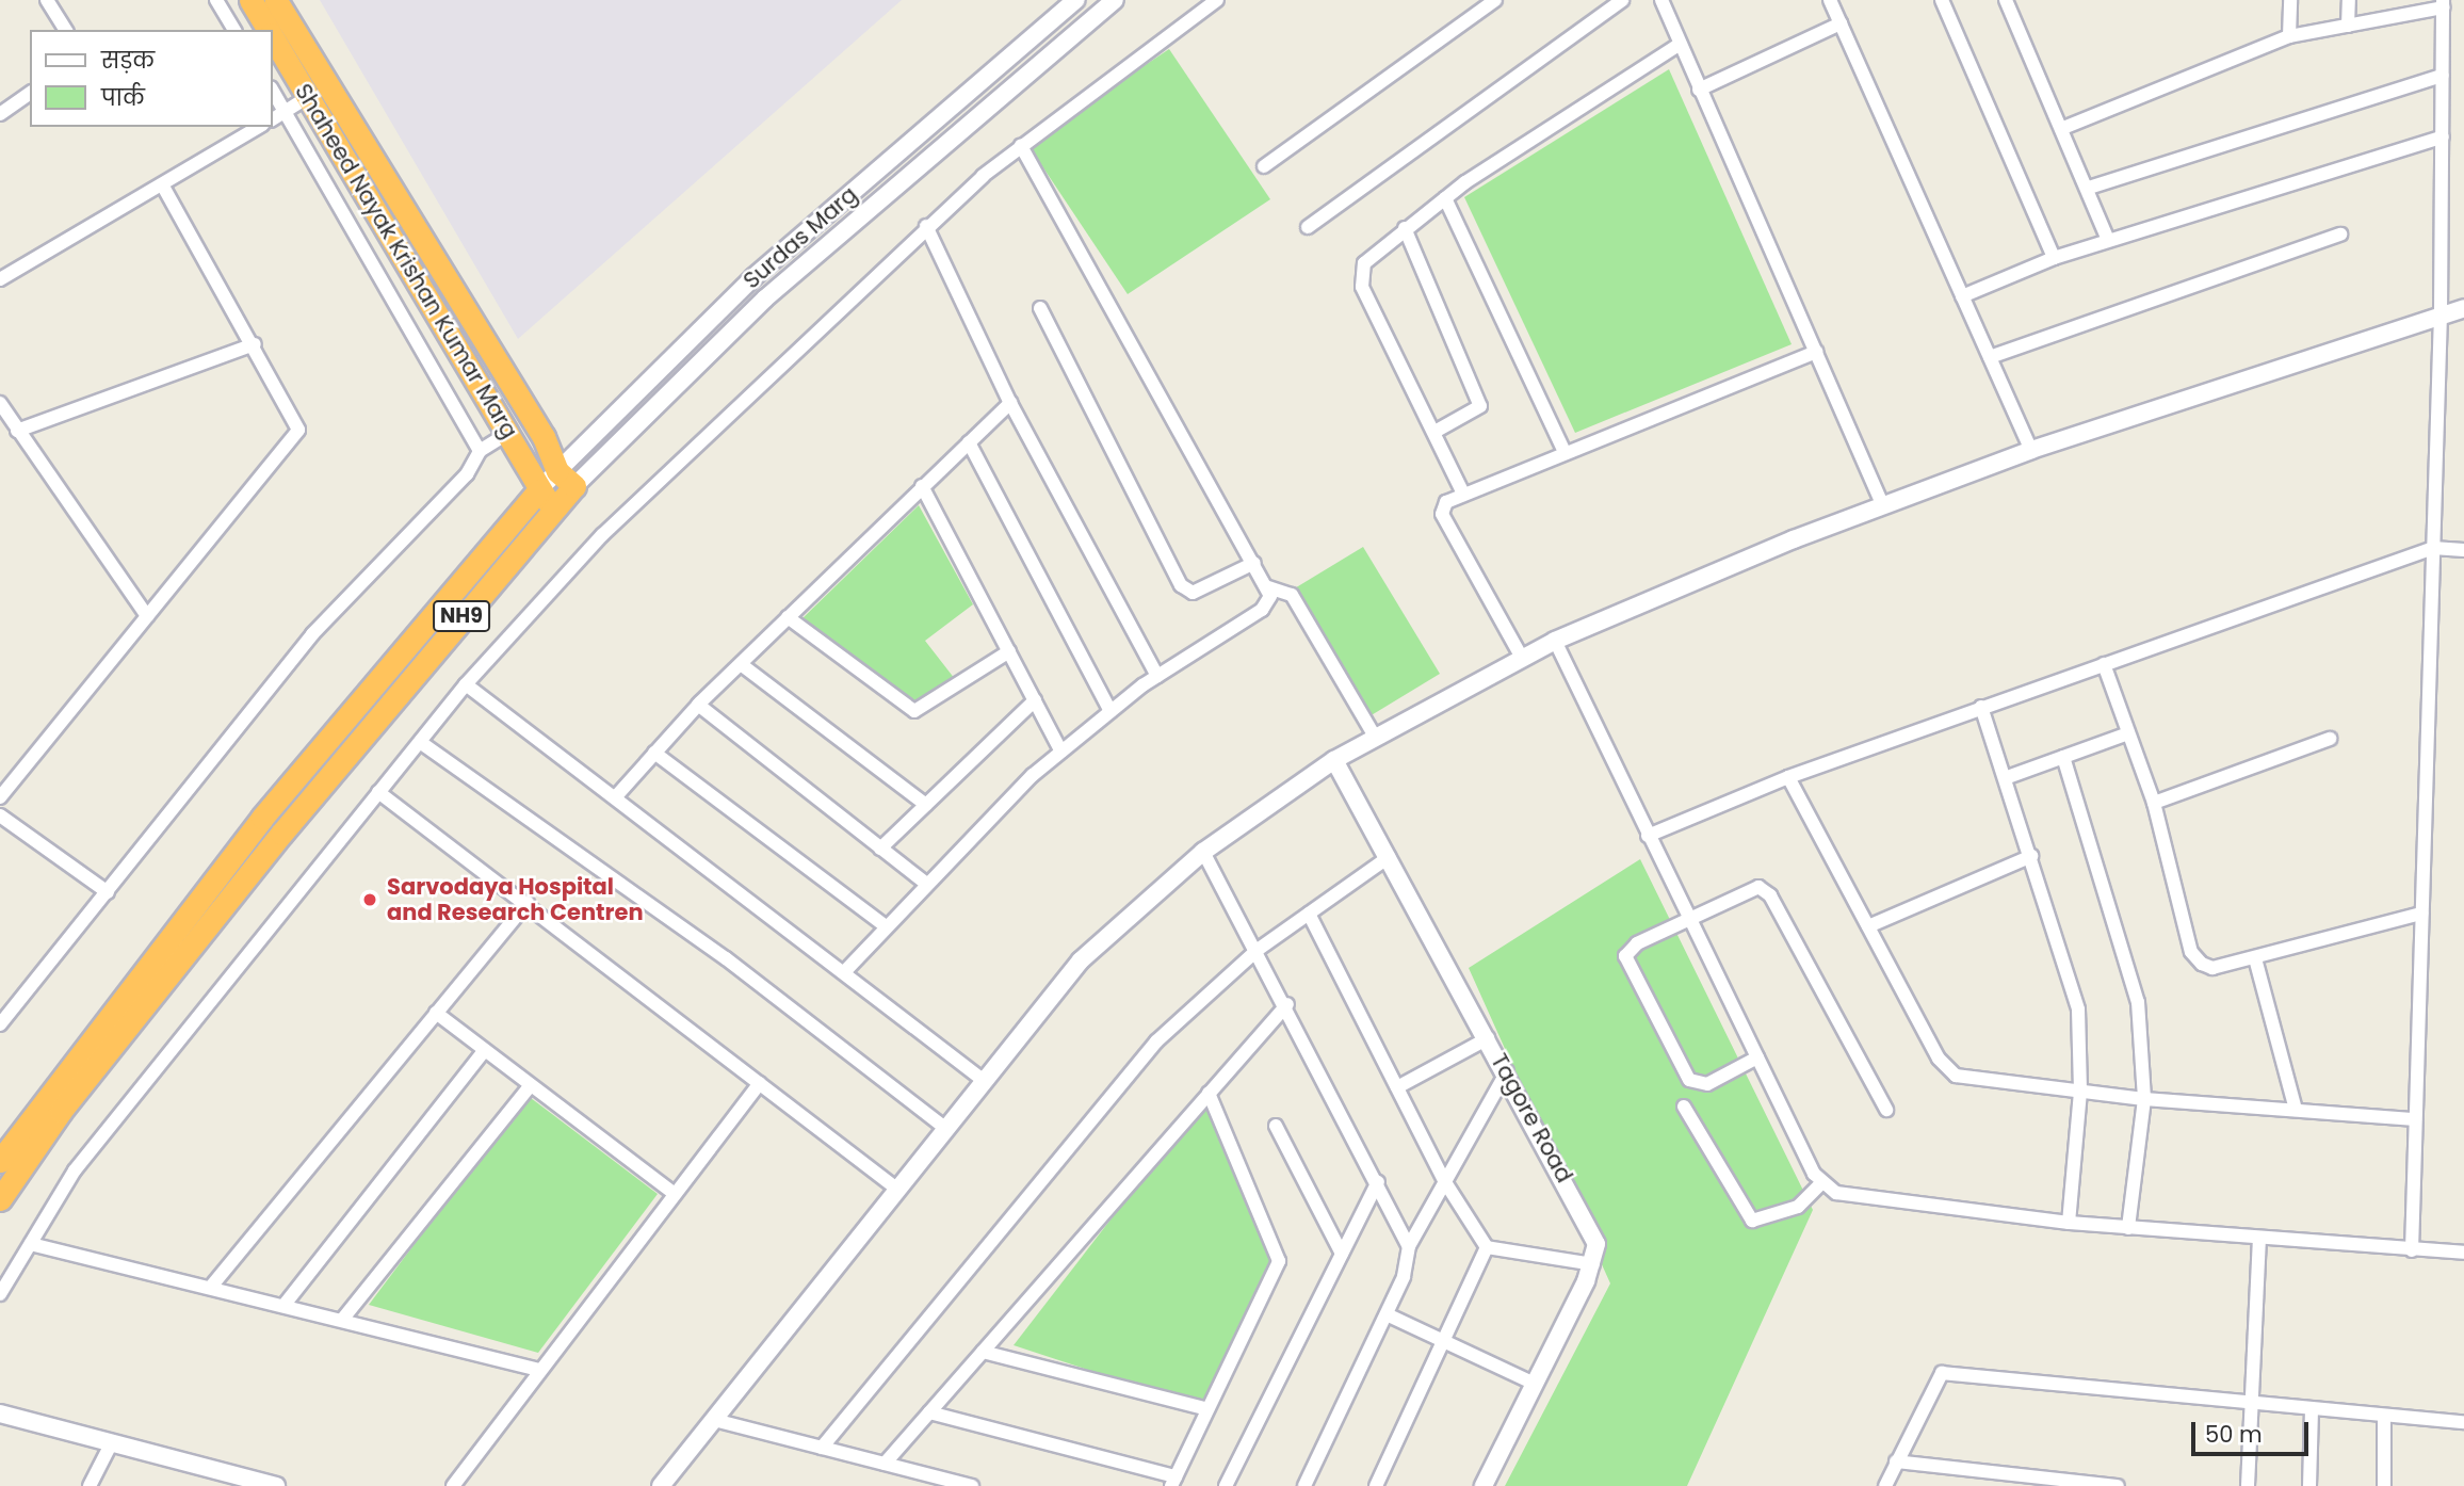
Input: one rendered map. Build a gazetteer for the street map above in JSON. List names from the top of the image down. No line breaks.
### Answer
{"streets":{"highway":["Shaheed Nayak Krishan Kumar Marg","NH9"],"street":["Surdas Marg","Tagore Road"]},"crossings":[["Surdas Marg","NH9"],["Shaheed Nayak Krishan Kumar Marg","NH9"]],"places":["Sarvodaya Hospital and Research Centren"],"legend":["सड़क","पार्क"],"scale_bar":"50 m"}
